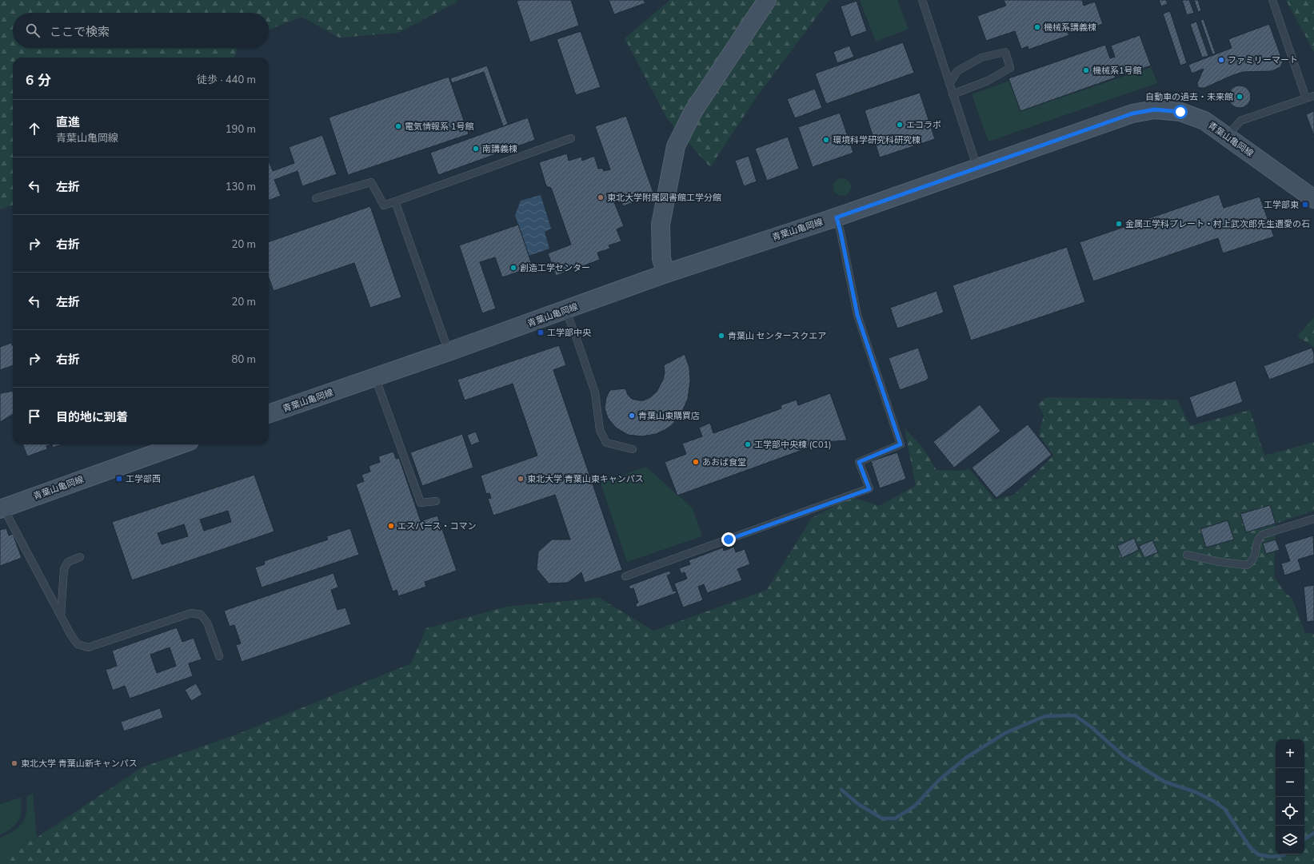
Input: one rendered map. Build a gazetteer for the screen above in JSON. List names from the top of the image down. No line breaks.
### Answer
{"streets":{"street":["青葉山亀岡線"]},"places":{"other":["機械系講義棟","ファミリーマート","機械系1号館","自動車の過去・未来館","エコラボ","電気情報系 1号館","環境科学研究科研究棟","南講義棟","東北大学附属図書館工学分館","金属工学科プレート・村上武次郎先生遺愛の石","創造工学センター","青葉山 センタースクエア","青葉山東購買店","工学部中央棟 (C01)","あおば食堂","東北大学 青葉山東キャンパス","エスパース・コマン","東北大学 青葉山新キャンパス"],"transit":["工学部東","工学部中央","工学部西"]},"page":{"search":"ここで検索","heading":["6 分","徒歩 · 440 m"],"list":[["直進","青葉山亀岡線","190 m"],["左折","130 m"],["右折","20 m"],["左折","20 m"],["右折","80 m"],"目的地に到着"],"map_buttons":["+","−"]}}
